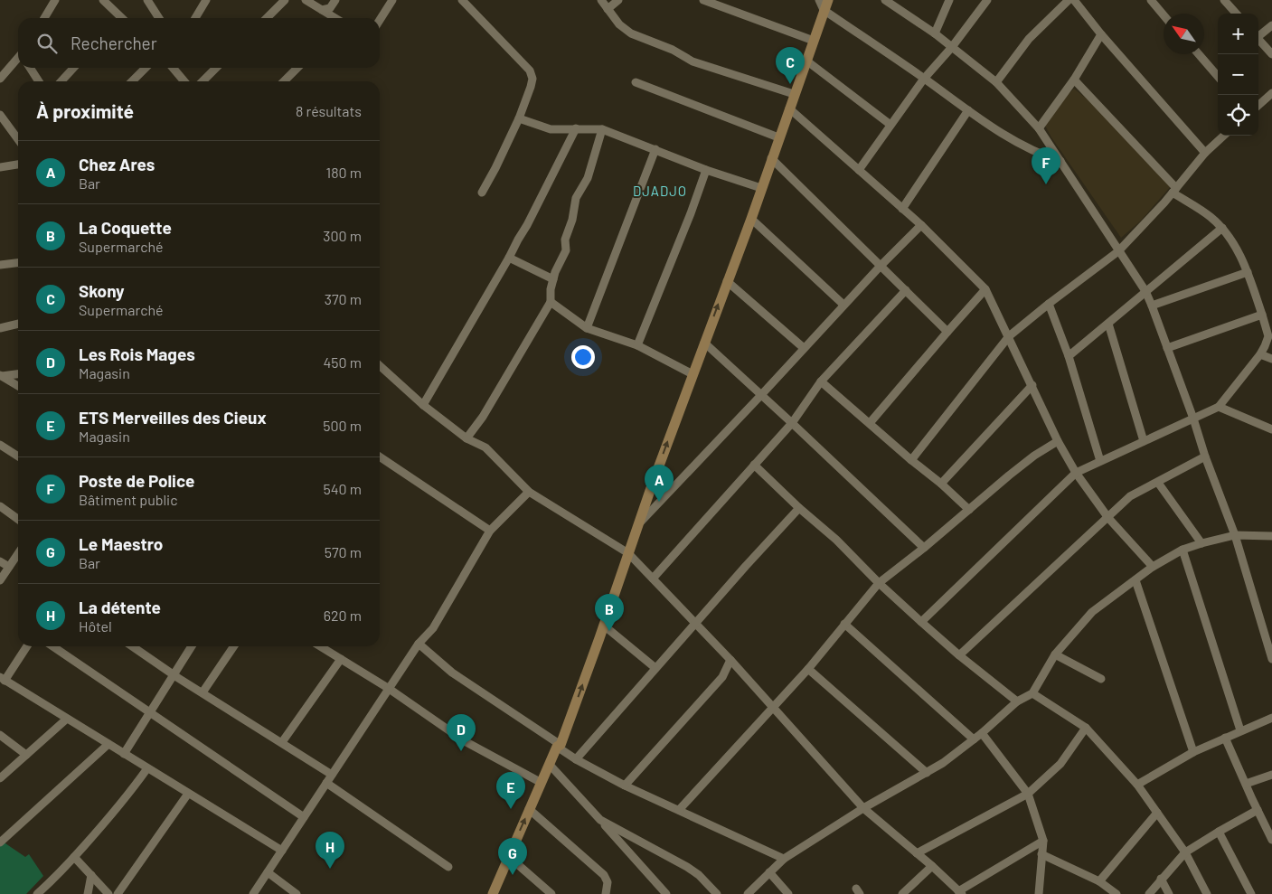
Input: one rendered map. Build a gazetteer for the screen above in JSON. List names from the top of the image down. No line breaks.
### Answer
{"districts":["DJADJO"],"north":"top left","page":{"map_buttons":["+","−"],"search":"Rechercher","pins":["C","F","A","B","D","E","H","G"],"heading":["À proximité","8 résultats"],"list":[{"mark":"A","name":"Chez Ares","note":"Bar","value":"180 m"},{"mark":"B","name":"La Coquette","note":"Supermarché","value":"300 m"},{"mark":"C","name":"Skony","note":"Supermarché","value":"370 m"},{"mark":"D","name":"Les Rois Mages","note":"Magasin","value":"450 m"},{"mark":"E","name":"ETS Merveilles des Cieux","note":"Magasin","value":"500 m"},{"mark":"F","name":"Poste de Police","note":"Bâtiment public","value":"540 m"},{"mark":"G","name":"Le Maestro","note":"Bar","value":"570 m"},{"mark":"H","name":"La détente","note":"Hôtel","value":"620 m"}]}}
